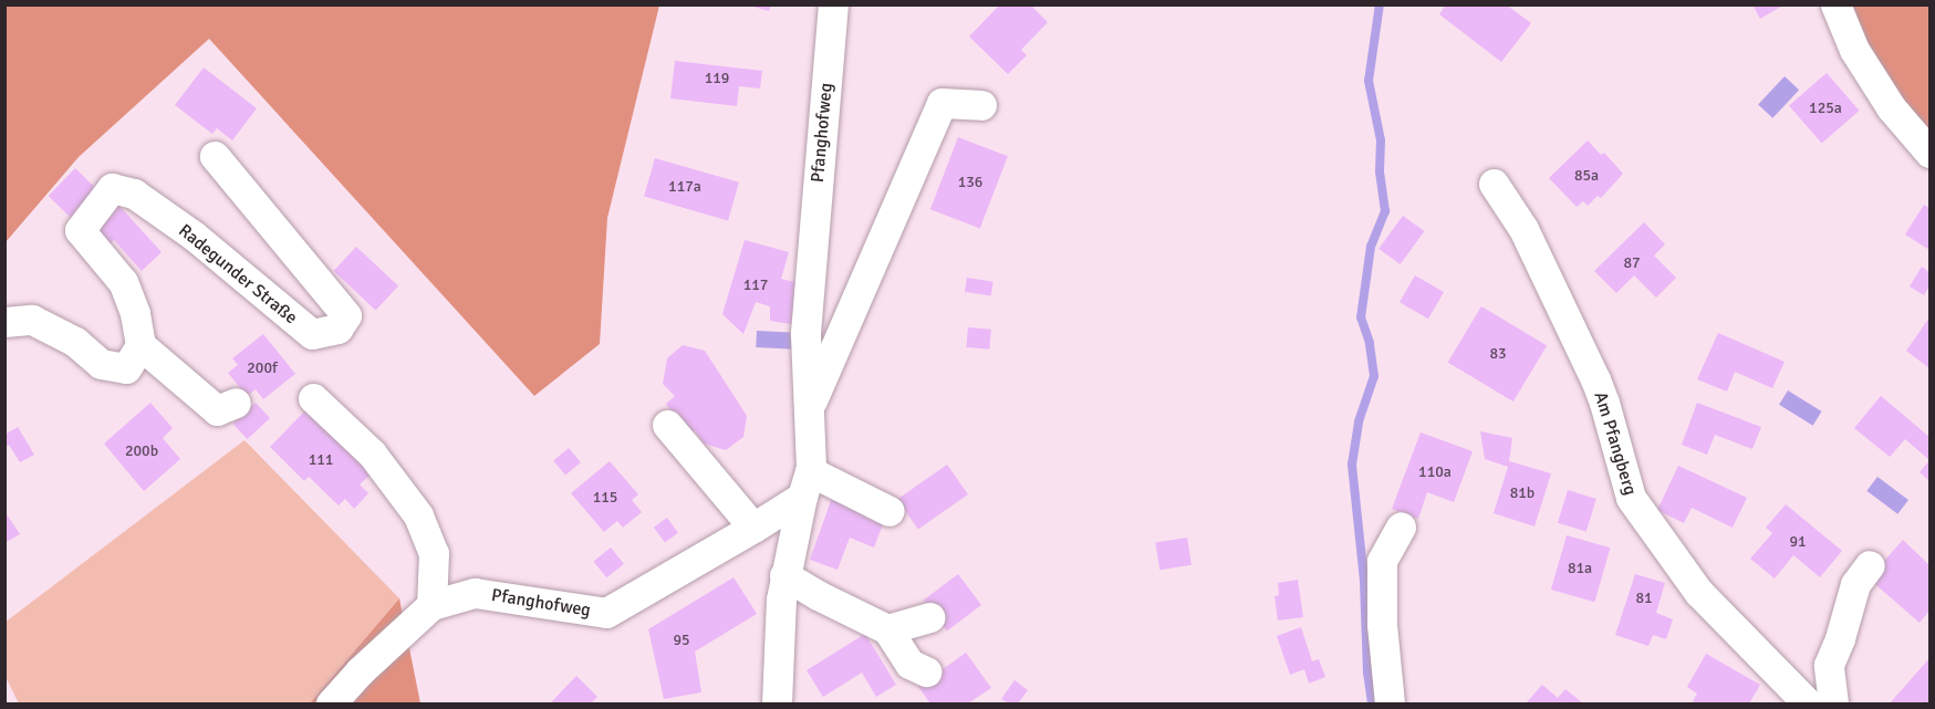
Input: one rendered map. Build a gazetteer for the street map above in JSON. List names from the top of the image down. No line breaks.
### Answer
{"streets":{"street":["Pfanghofweg","Radegunder Straße","Am Pfangberg"]},"house_numbers":["119","125a","85a","136","117a","87","117","83","200f","200b","111","110a","81b","115","91","81a","81","95"]}
